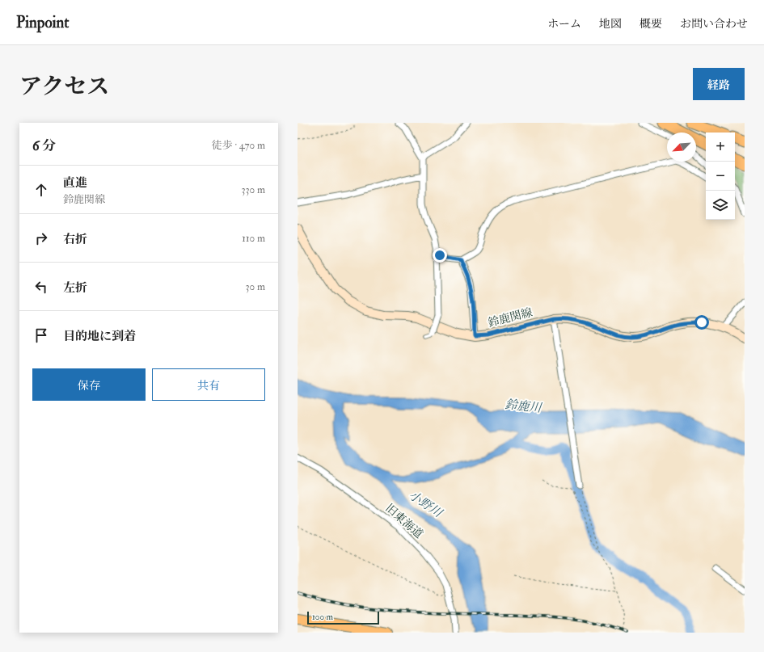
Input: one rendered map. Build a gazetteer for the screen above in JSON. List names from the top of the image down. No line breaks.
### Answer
{"streets":{"main road":["鈴鹿関線"],"street":["旧東海道"]},"water":["鈴鹿川","小野川"],"scale_bar":"100 m","north":"bottom left","page":{"header":"Pinpoint","nav":["ホーム","地図","概要","お問い合わせ"],"title":"アクセス","buttons":["経路",["保存","共有"]],"heading":["6 分","徒歩 · 470 m"],"map_buttons":["+","−"],"list":[["直進","鈴鹿関線","330 m"],["右折","110 m"],["左折","30 m"],"目的地に到着"],"scale":"100 m"}}
